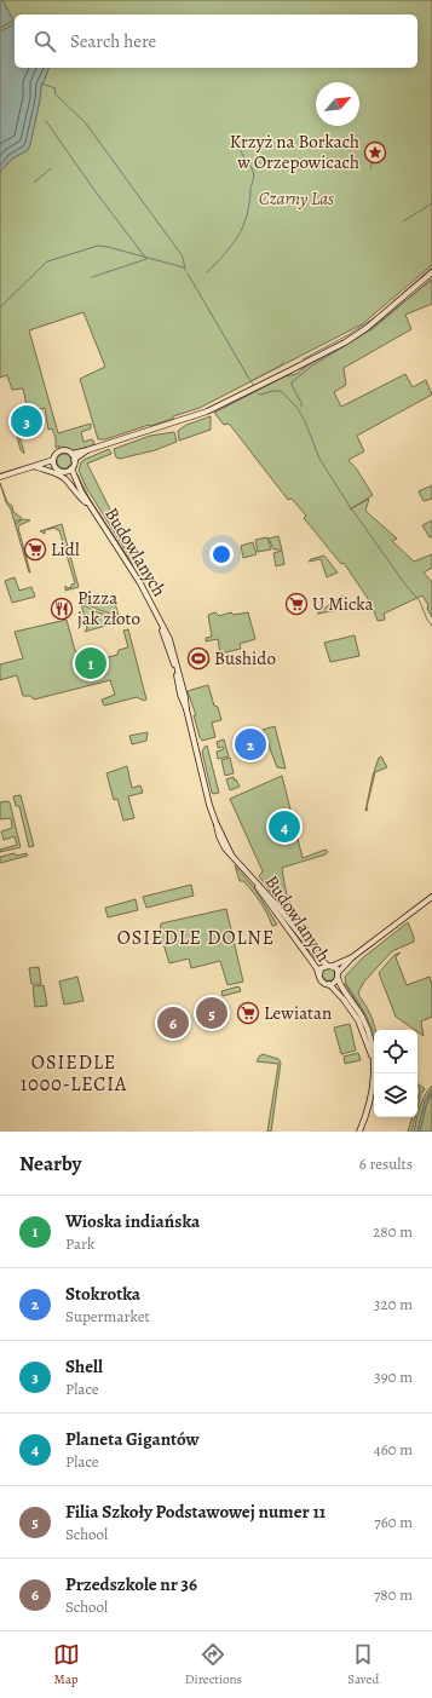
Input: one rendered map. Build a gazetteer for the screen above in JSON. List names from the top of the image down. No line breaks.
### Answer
{"streets":{"street":["Budowlanych"]},"districts":["OSIEDLE DOLNE","OSIEDLE 1000-LECIA"],"parks":["Czarny Las"],"places":{"place":["Krzyż na Borkach w Orzepowicach"],"supermarket":["Lidl","U Micka","Lewiatan"],"restaurant":["Pizza jak złoto"],"sports":["Bushido"]},"north":"top right","page":{"search":"Search here","pins":["3","1","2","4","5","6"],"heading":["Nearby","6 results"],"list":[{"mark":"1","name":"Wioska indiańska","note":"Park","value":"280 m"},{"mark":"2","name":"Stokrotka","note":"Supermarket","value":"320 m"},{"mark":"3","name":"Shell","note":"Place","value":"390 m"},{"mark":"4","name":"Planeta Gigantów","note":"Place","value":"460 m"},{"mark":"5","name":"Filia Szkoły Podstawowej numer 11","note":"School","value":"760 m"},{"mark":"6","name":"Przedszkole nr 36","note":"School","value":"780 m"}],"nav":["Map","Directions","Saved"]}}
